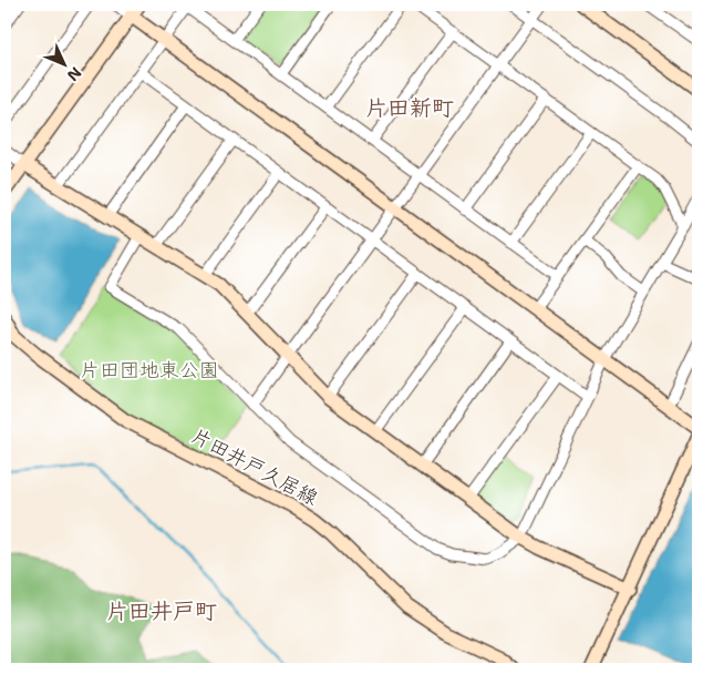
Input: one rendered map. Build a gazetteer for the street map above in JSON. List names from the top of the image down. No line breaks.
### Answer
{"streets":{"street":["片田井戸久居線"]},"districts":["片田新町","片田井戸町"],"parks":["片田団地東公園"],"north":"bottom right"}
